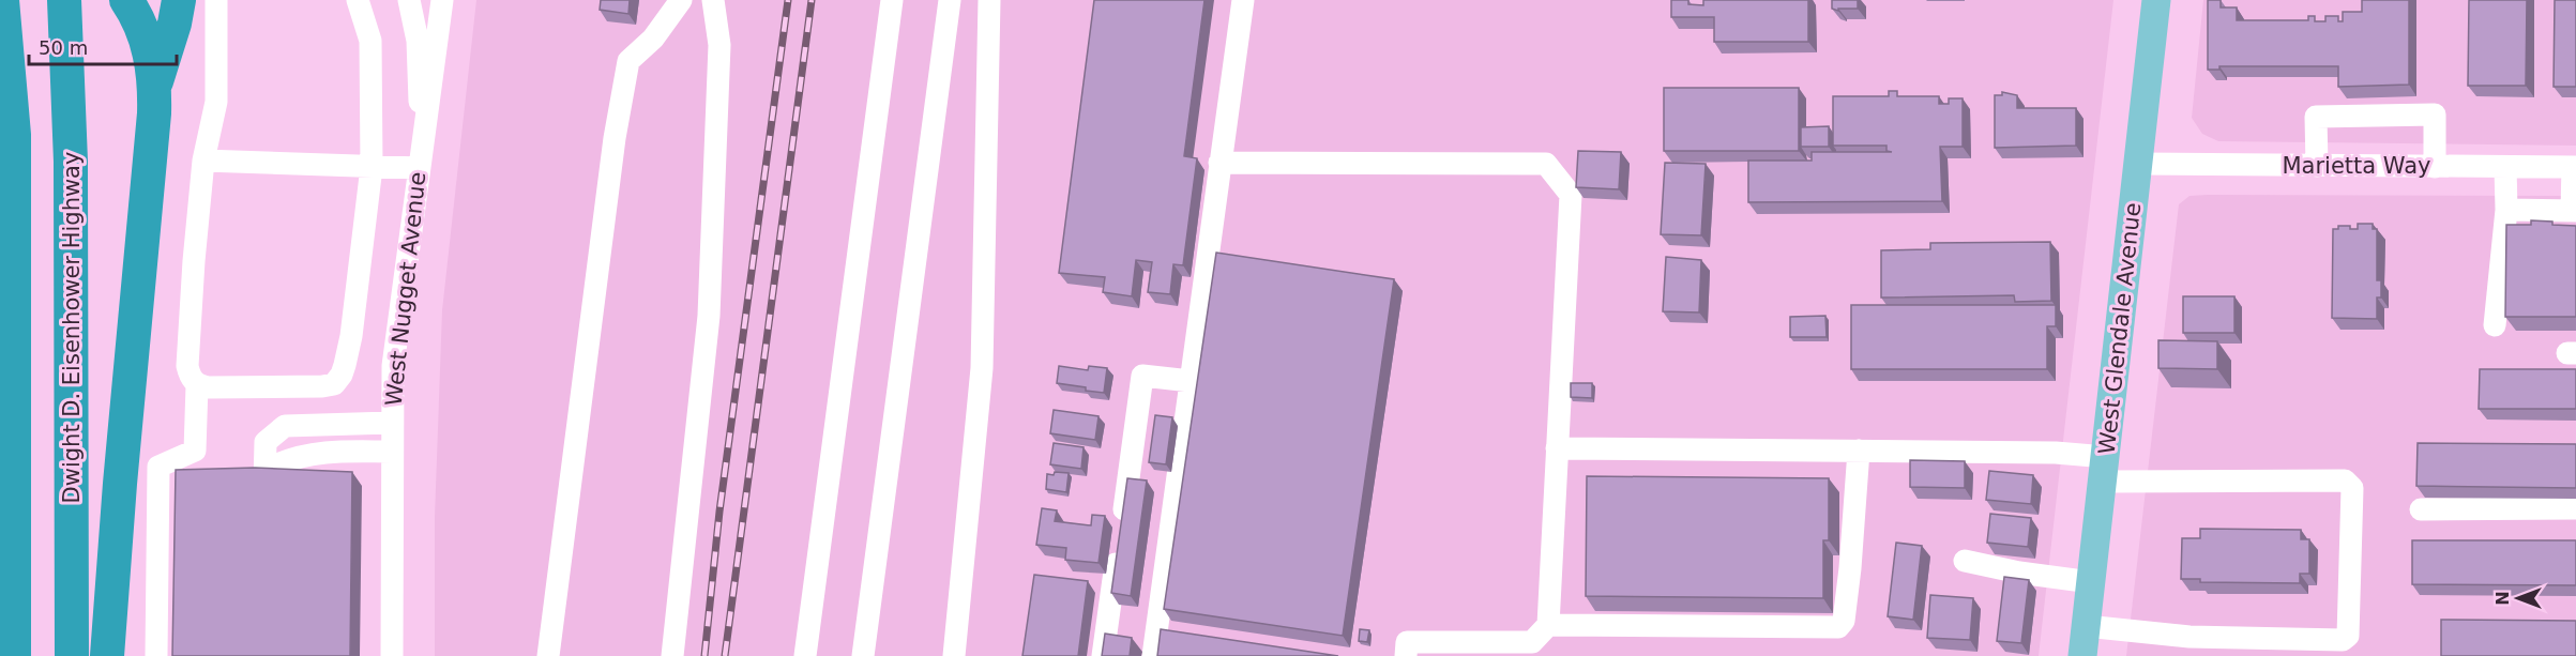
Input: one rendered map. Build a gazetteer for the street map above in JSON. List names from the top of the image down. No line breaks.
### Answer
{"streets":{"highway":["Dwight D. Eisenhower Highway"],"main road":["West Glendale Avenue"],"street":["Marietta Way","West Nugget Avenue"]},"crossings":[["Marietta Way","West Glendale Avenue"]],"scale_bar":"50 m","north":"left"}
